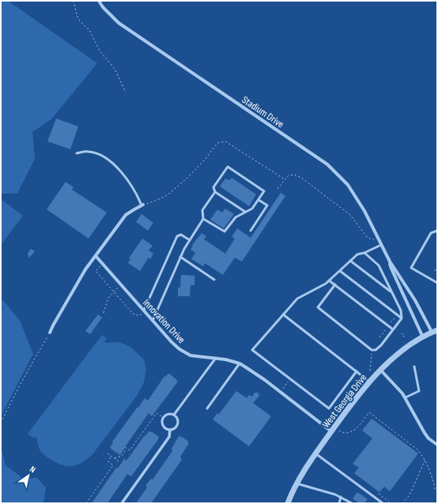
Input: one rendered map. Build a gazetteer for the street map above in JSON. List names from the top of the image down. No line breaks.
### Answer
{"streets":{"street":["Stadium Drive","Innovation Drive","West Georgia Drive"]},"crossings":[["Stadium Drive","West Georgia Drive"],["Innovation Drive","West Georgia Drive"]],"north":"top right"}
